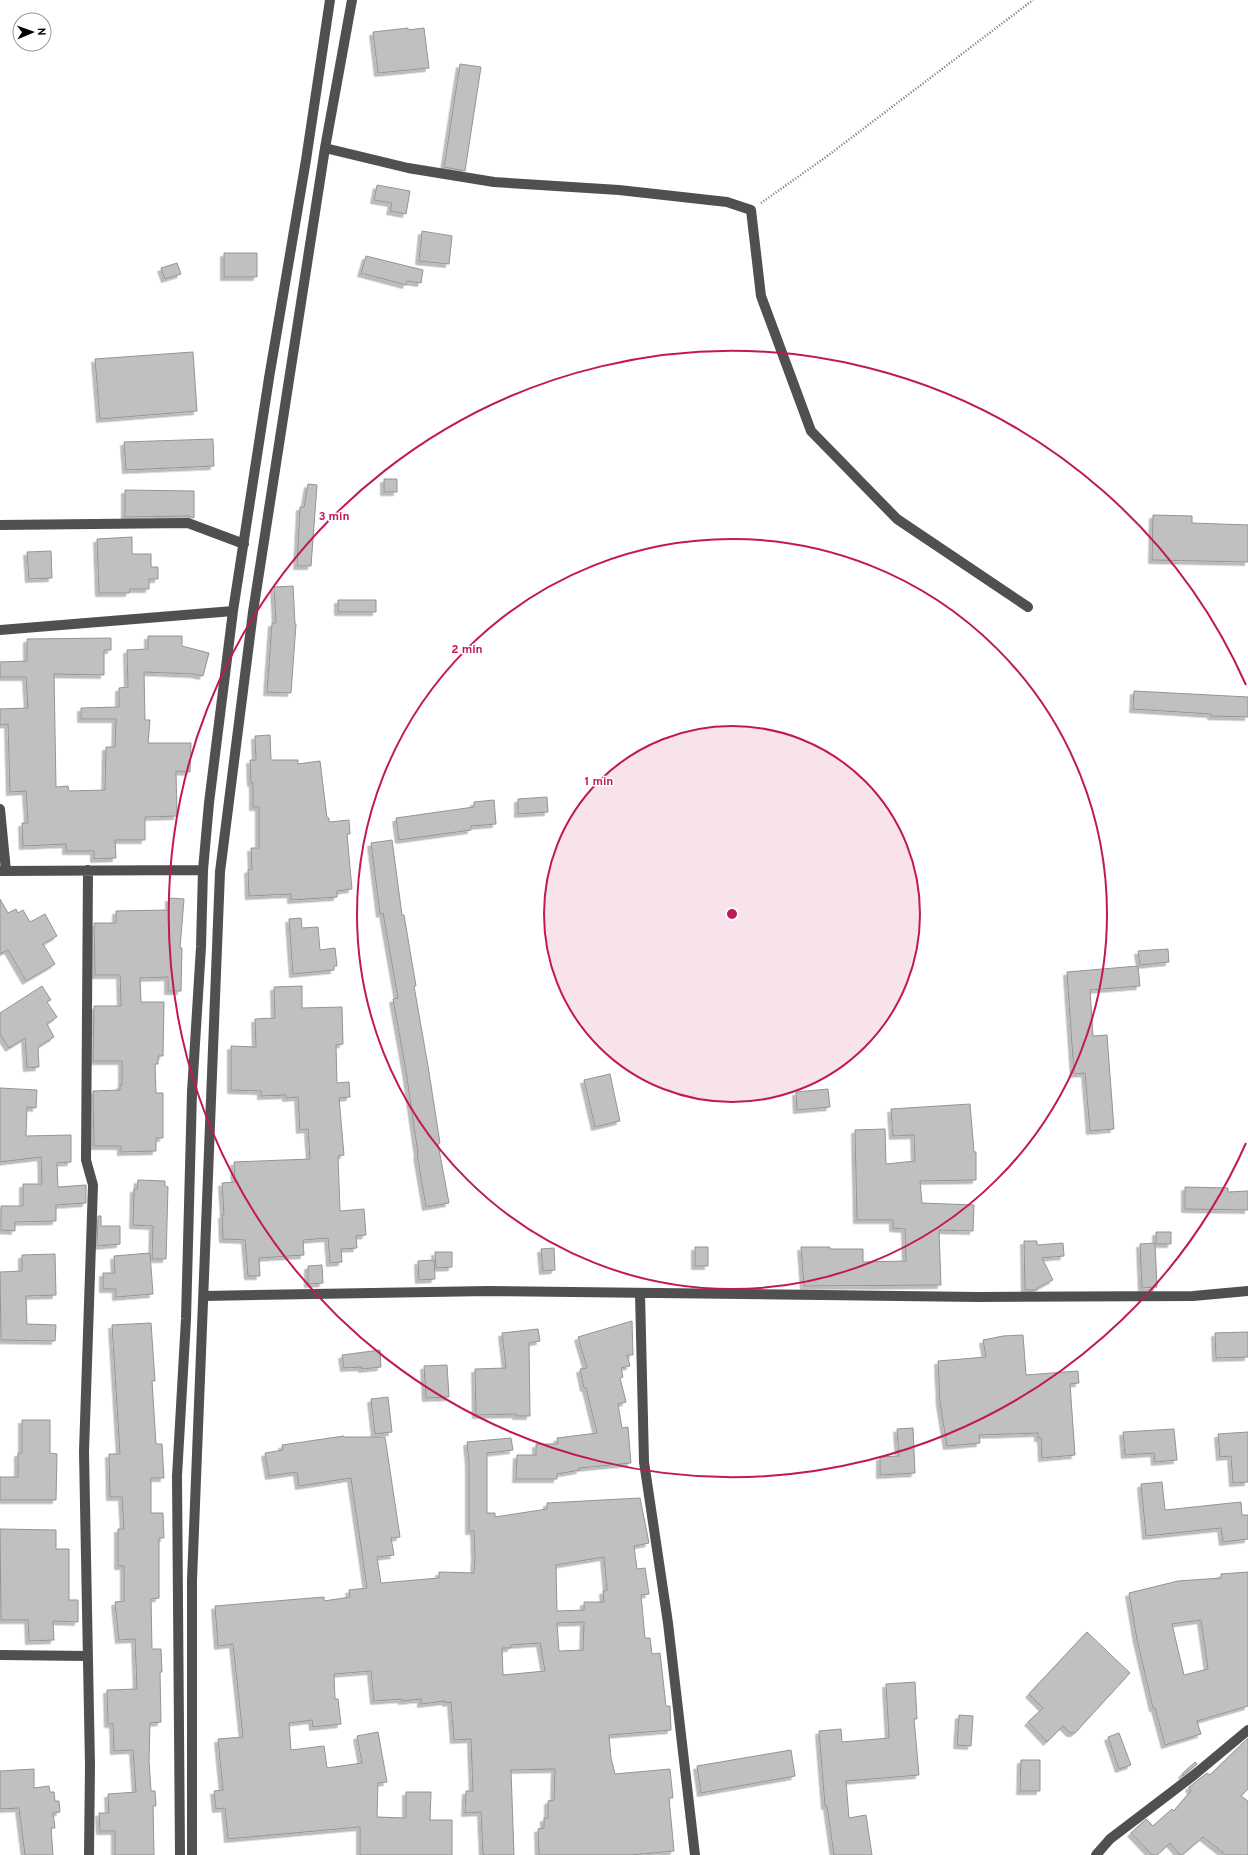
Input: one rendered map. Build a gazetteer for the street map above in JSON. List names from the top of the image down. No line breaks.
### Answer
{"north":"right","rings":["3 min","2 min","1 min"]}
